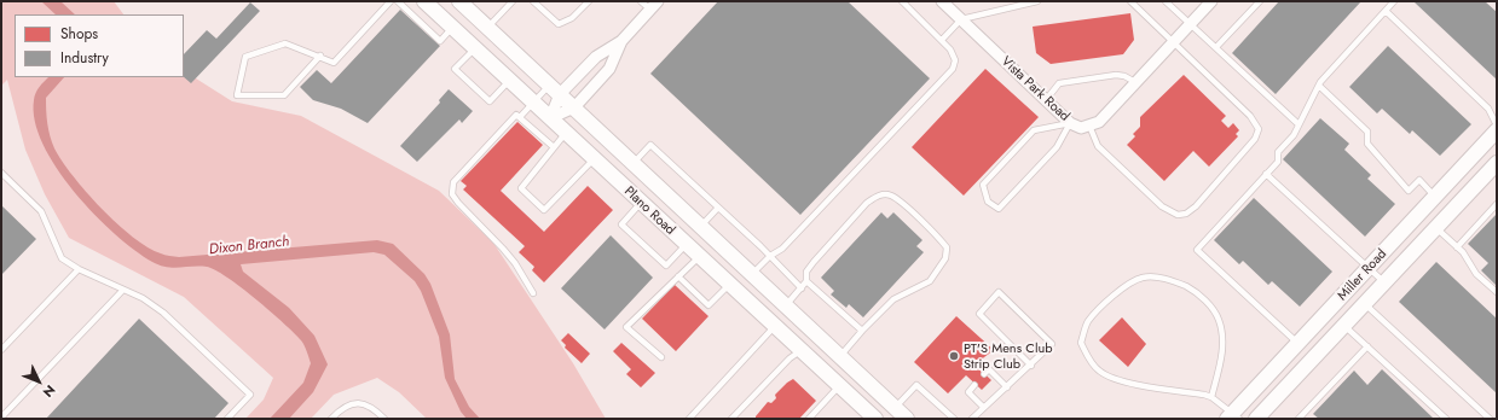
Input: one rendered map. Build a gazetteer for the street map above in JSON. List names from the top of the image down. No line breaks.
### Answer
{"streets":{"main road":["Plano Road","Miller Road"],"street":["Vista Park Road"]},"water":["Dixon Branch"],"places":["PT'S Mens Club Strip Club"],"legend":["Shops","Industry"],"north":"bottom right"}
